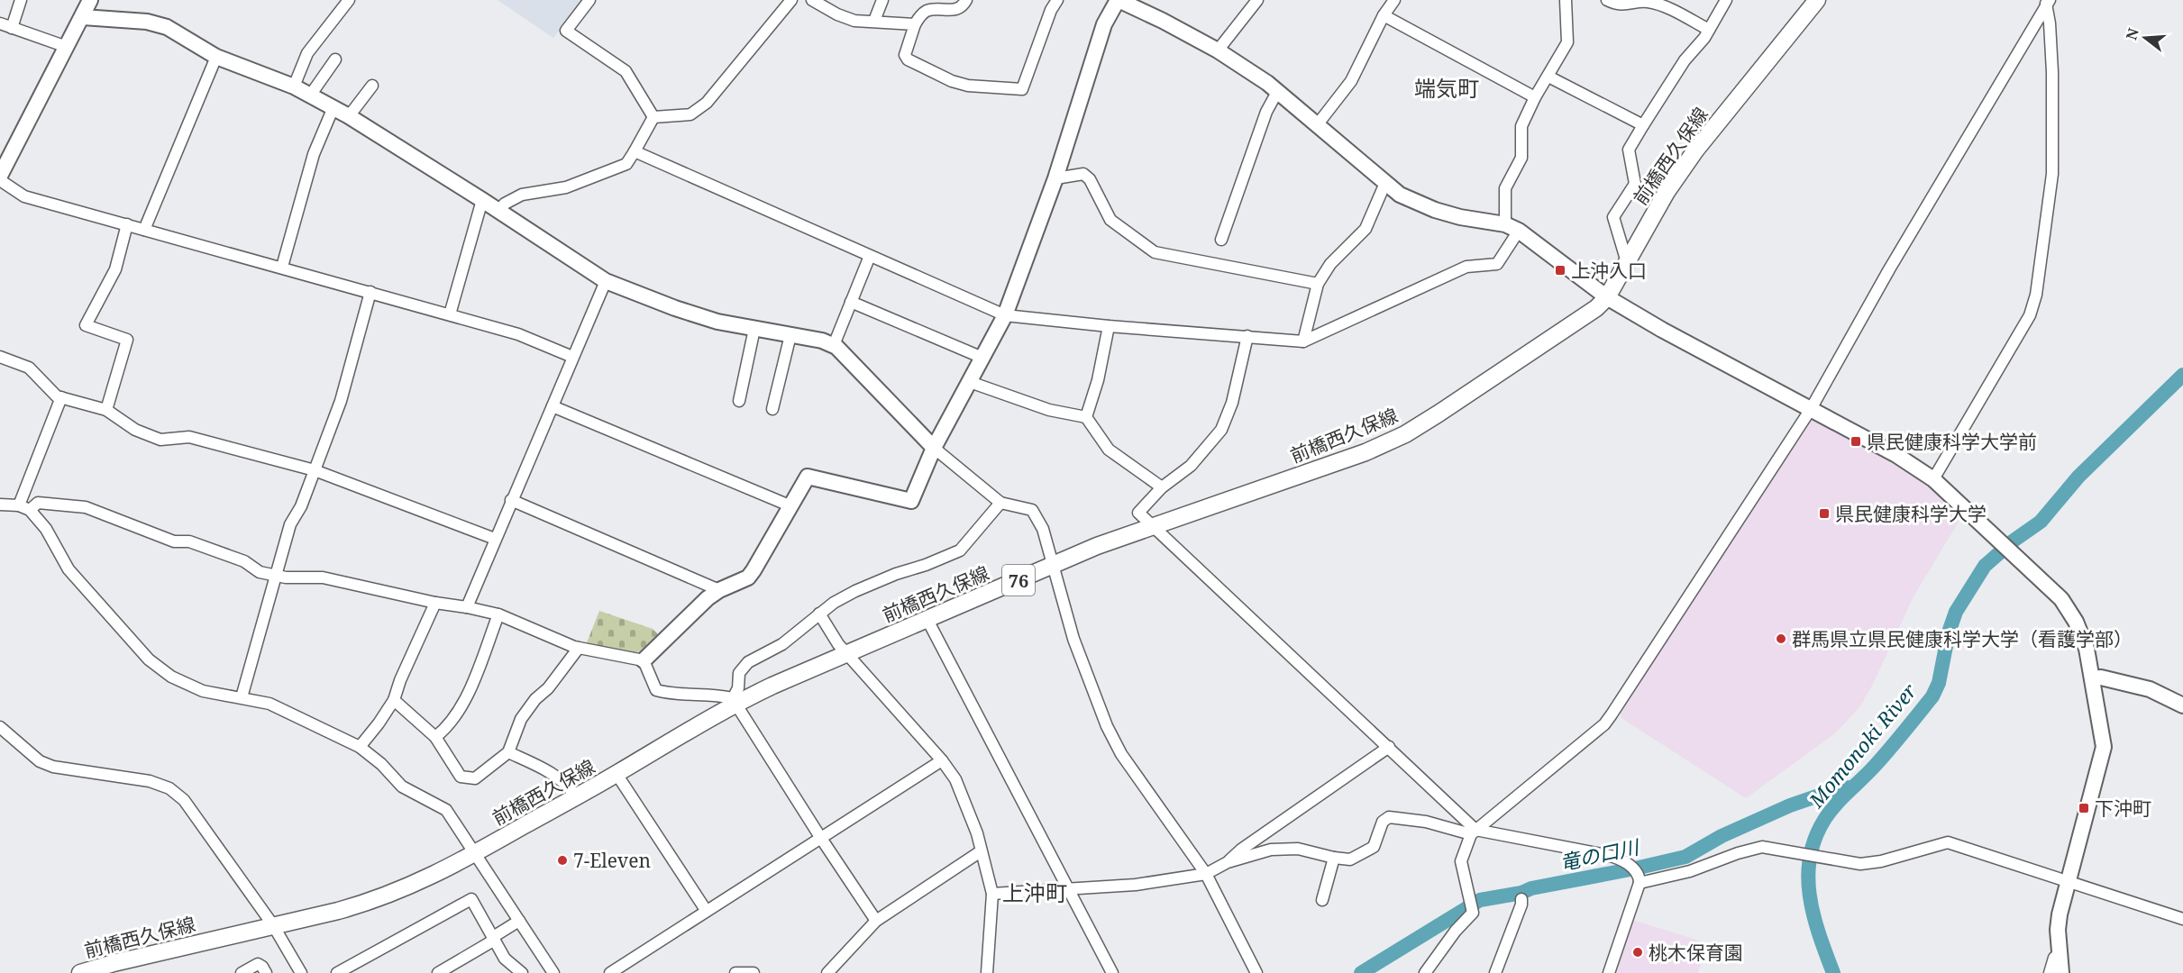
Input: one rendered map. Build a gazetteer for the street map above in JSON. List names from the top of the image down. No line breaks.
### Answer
{"streets":{"main road":["前橋西久保線","76"]},"districts":["端気町","上沖町"],"water":["Momonoki River","竜の口川"],"places":{"transit":["上沖入口","県民健康科学大学前","県民健康科学大学","下沖町"],"other":["群馬県立県民健康科学大学（看護学部）","7-Eleven","桃木保育園"]},"north":"left"}
